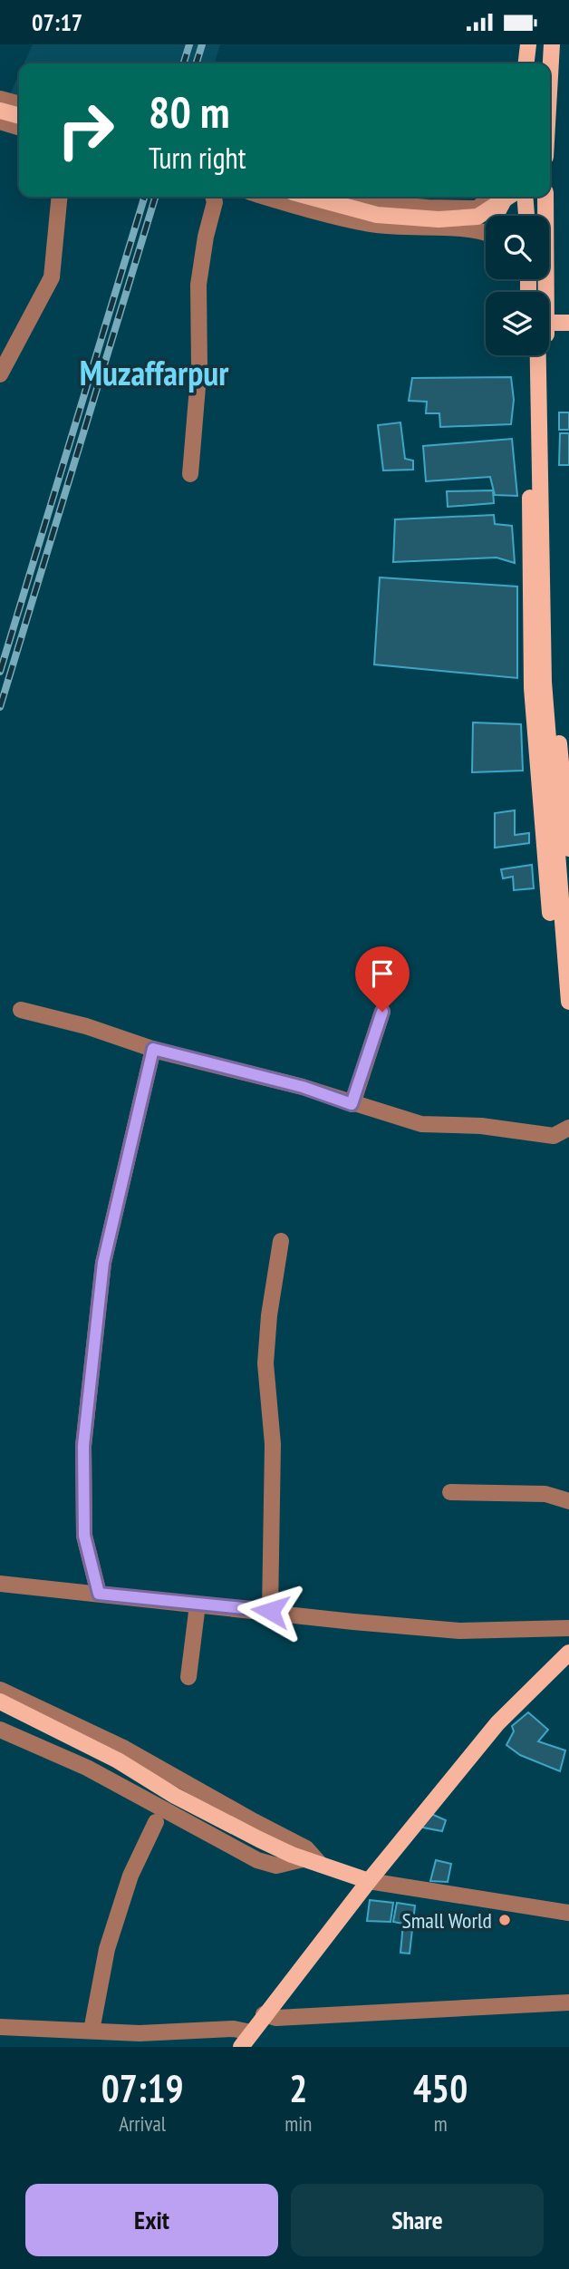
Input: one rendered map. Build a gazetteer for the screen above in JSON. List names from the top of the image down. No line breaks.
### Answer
{"districts":["Muzaffarpur"],"places":["Small World"],"page":{"status":"07:17","turn":["80 m","Turn right"],"eta":["07:19","Arrival","2","min","450","m"],"buttons":["Exit","Share"]}}
